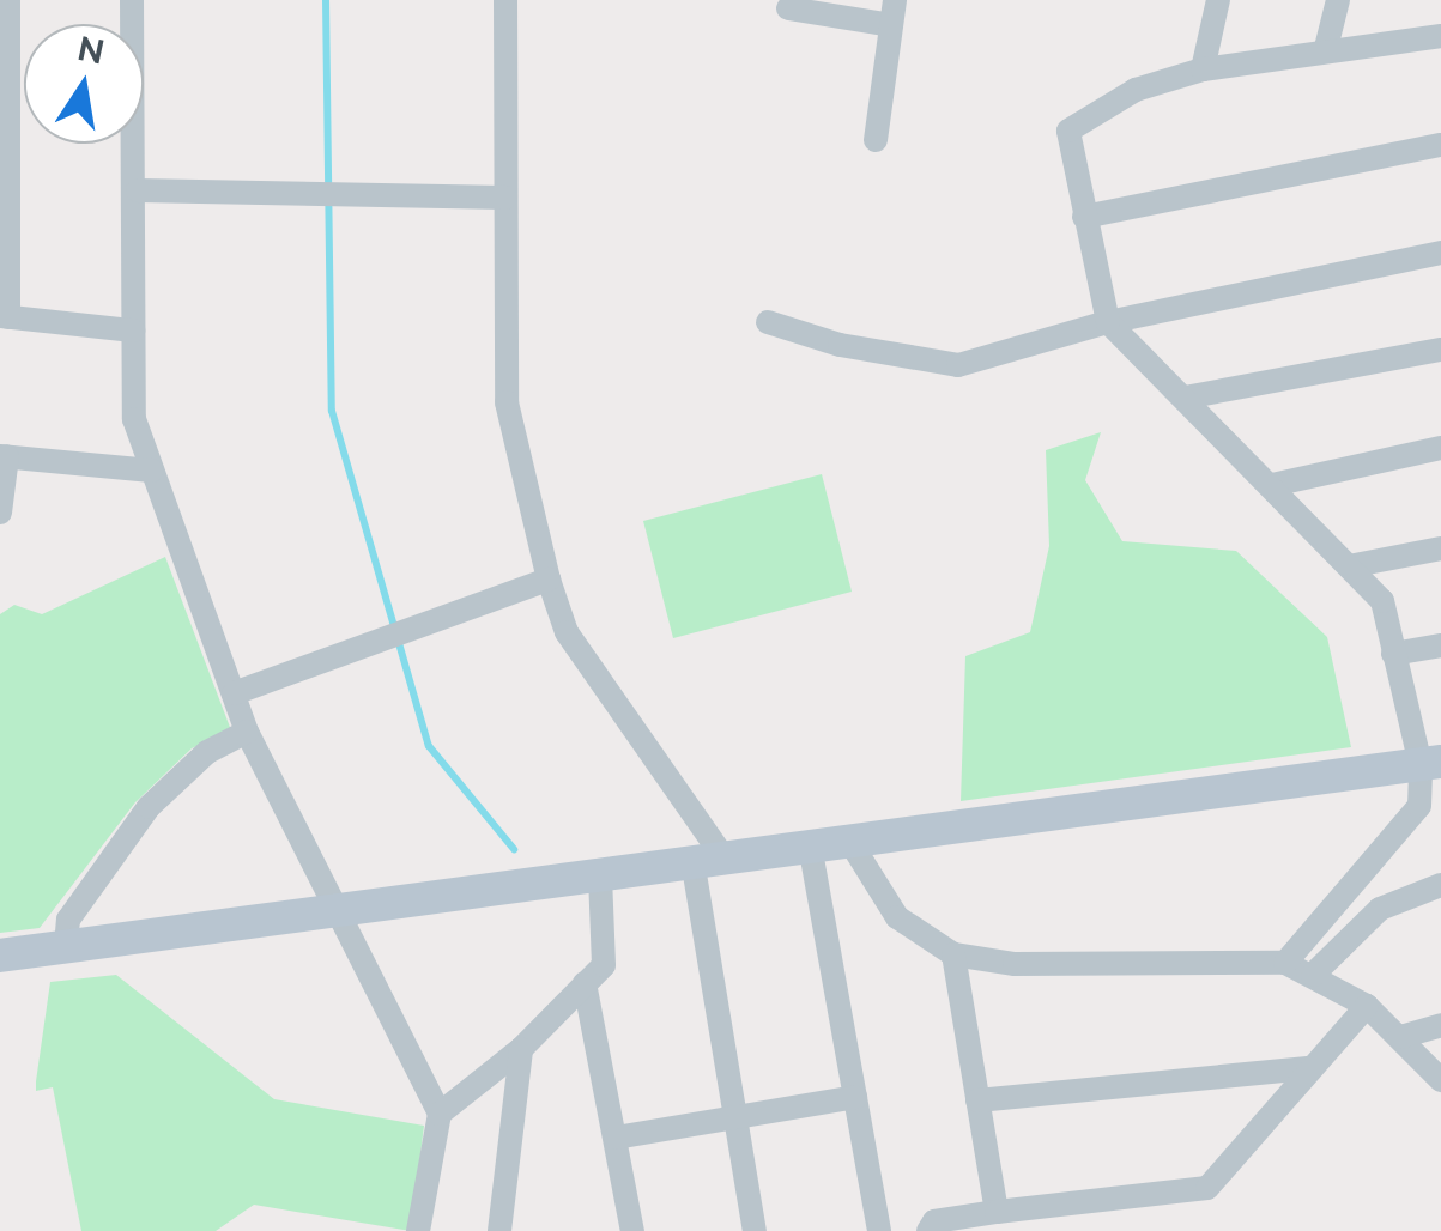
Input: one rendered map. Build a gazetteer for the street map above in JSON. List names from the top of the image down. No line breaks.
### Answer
{"north":"top"}
